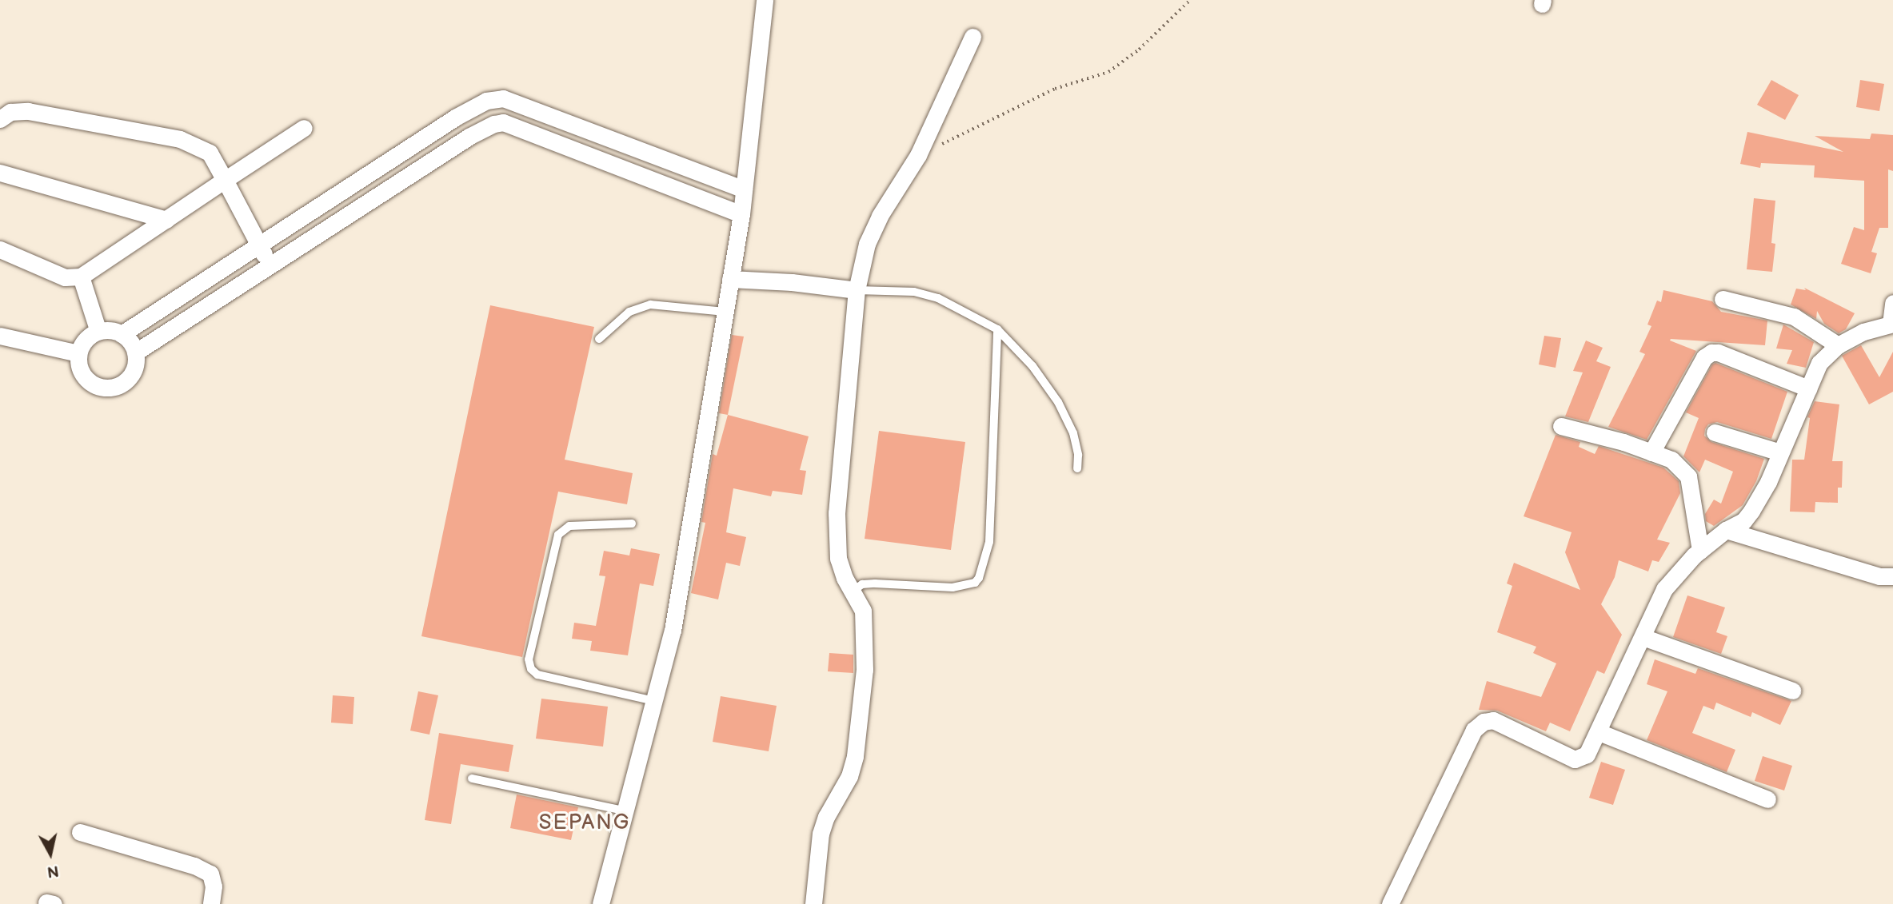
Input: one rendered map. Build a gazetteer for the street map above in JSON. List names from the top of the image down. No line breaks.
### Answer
{"districts":["SEPANG"],"north":"bottom"}
